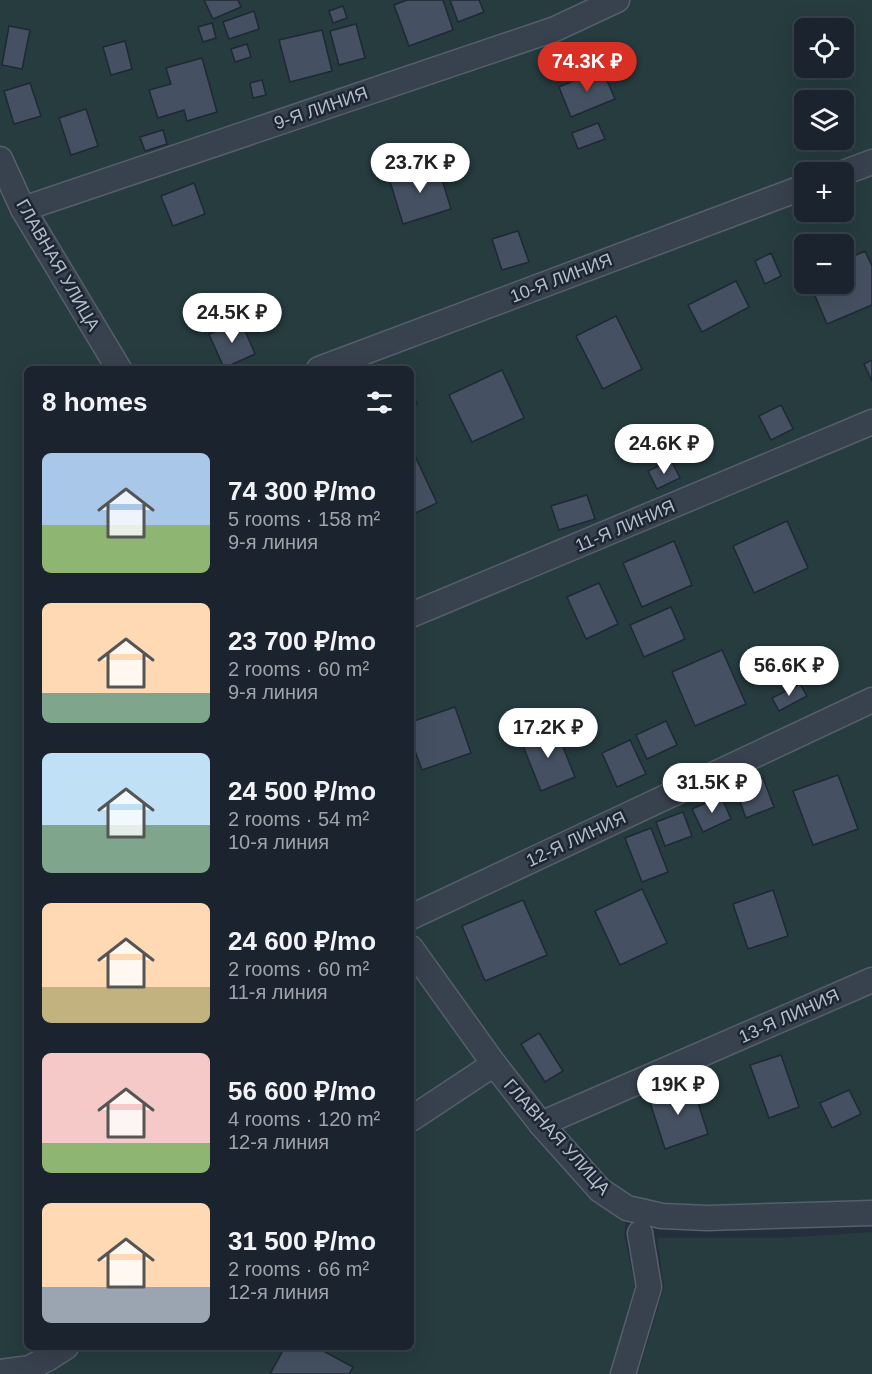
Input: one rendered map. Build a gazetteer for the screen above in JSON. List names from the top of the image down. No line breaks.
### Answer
{"streets":{"street":["9-Я ЛИНИЯ","ГЛАВНАЯ УЛИЦА","10-Я ЛИНИЯ","11-Я ЛИНИЯ","12-Я ЛИНИЯ","13-Я ЛИНИЯ"]},"crossings":[["9-Я ЛИНИЯ","ГЛАВНАЯ УЛИЦА"],["ГЛАВНАЯ УЛИЦА","13-Я ЛИНИЯ"]],"page":{"map_buttons":["+","−"],"price":["74.3K ₽","23.7K ₽","24.5K ₽","24.6K ₽","56.6K ₽","17.2K ₽","31.5K ₽","19K ₽"],"heading":"8 homes","list":[{"name":"74 300 ₽/mo","note":"5 rooms · 158 m² · 9-я линия"},{"name":"23 700 ₽/mo","note":"2 rooms · 60 m² · 9-я линия"},{"name":"24 500 ₽/mo","note":"2 rooms · 54 m² · 10-я линия"},{"name":"24 600 ₽/mo","note":"2 rooms · 60 m² · 11-я линия"},{"name":"56 600 ₽/mo","note":"4 rooms · 120 m² · 12-я линия"},{"name":"31 500 ₽/mo","note":"2 rooms · 66 m² · 12-я линия"}]}}
